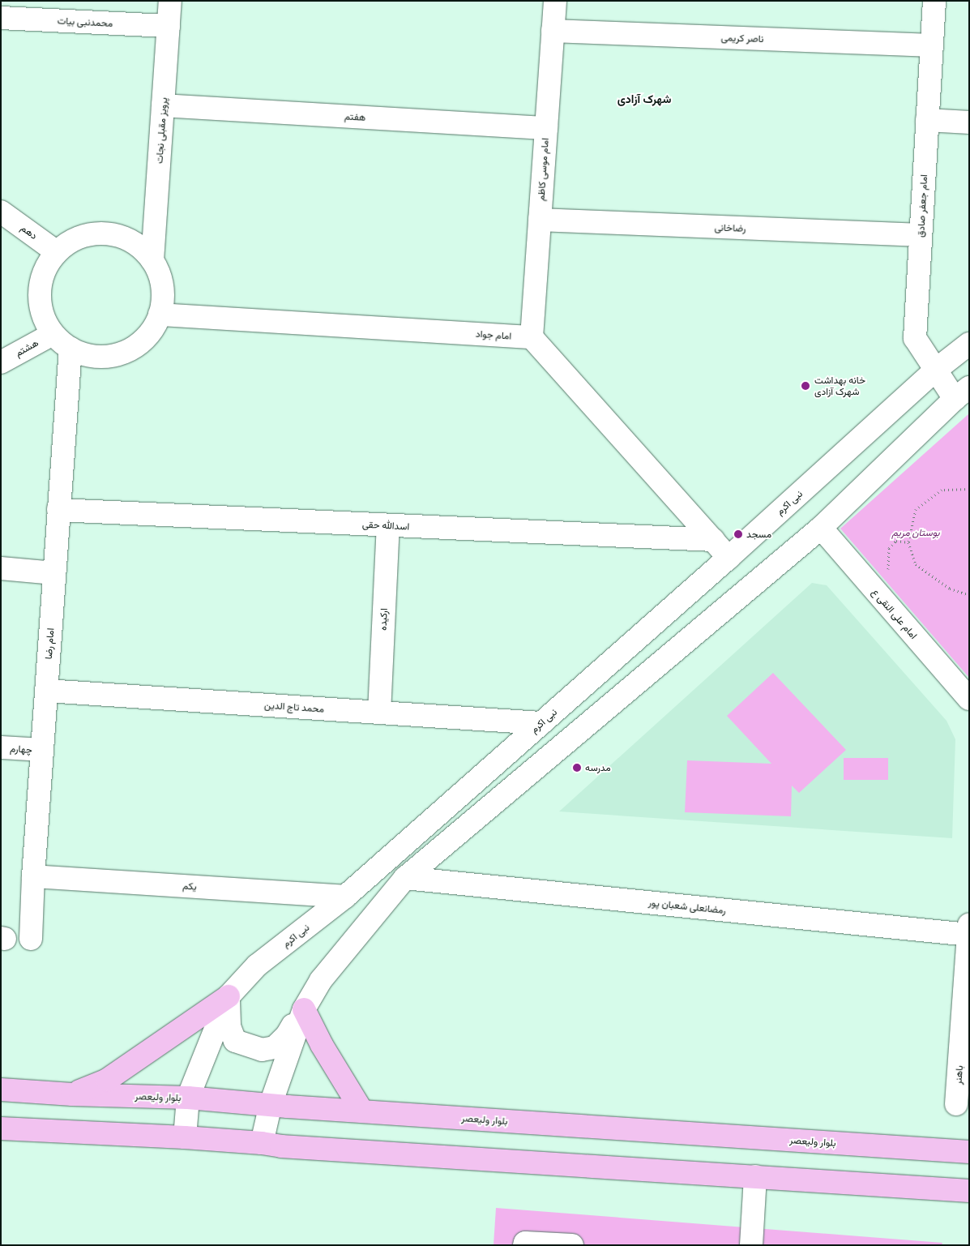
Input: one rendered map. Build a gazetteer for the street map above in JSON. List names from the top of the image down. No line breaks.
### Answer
{"streets":{"main road":["بلوار ولیعصر"],"street":["محمدنبی بیات","ناصر کریمی","هفتم","پرویز مقبلی نجات","امام موسی کاظم","امام جعفر صادق","رضاخانی","دهم","امام جواد","هشتم","نبی اکرم","اسدالله حقی","امام علی النقی ع","ارکیده","امام رضا","محمد تاج الدین","چهارم","یکم","رمضانعلی شعبان پور","باهنر"]},"crossings":[["محمدنبی بیات","پرویز مقبلی نجات"],["ناصر کریمی","امام موسی کاظم"],["ناصر کریمی","امام جعفر صادق"],["هفتم","پرویز مقبلی نجات"],["هفتم","امام موسی کاظم"],["پرویز مقبلی نجات","دهم"],["پرویز مقبلی نجات","امام جواد"],["پرویز مقبلی نجات","هشتم"],["پرویز مقبلی نجات","امام رضا"],["امام موسی کاظم","رضاخانی"],["امام موسی کاظم","امام جواد"],["امام جعفر صادق","رضاخانی"],["امام جعفر صادق","نبی اکرم"],["دهم","امام جواد"],["دهم","هشتم"],["دهم","امام رضا"],["امام جواد","هشتم"],["امام جواد","امام رضا"],["هشتم","امام رضا"],["نبی اکرم","محمد تاج الدین"],["نبی اکرم","یکم"],["نبی اکرم","بلوار ولیعصر"],["اسدالله حقی","ارکیده"],["اسدالله حقی","امام رضا"],["ارکیده","محمد تاج الدین"],["امام رضا","محمد تاج الدین"],["امام رضا","چهارم"],["امام رضا","یکم"],["رمضانعلی شعبان پور","باهنر"]],"districts":["شهرک آزادی"],"parks":["بوستان مریم"],"places":["خانه بهداشت شهرک آزادی","مسجد","مدرسه"]}
